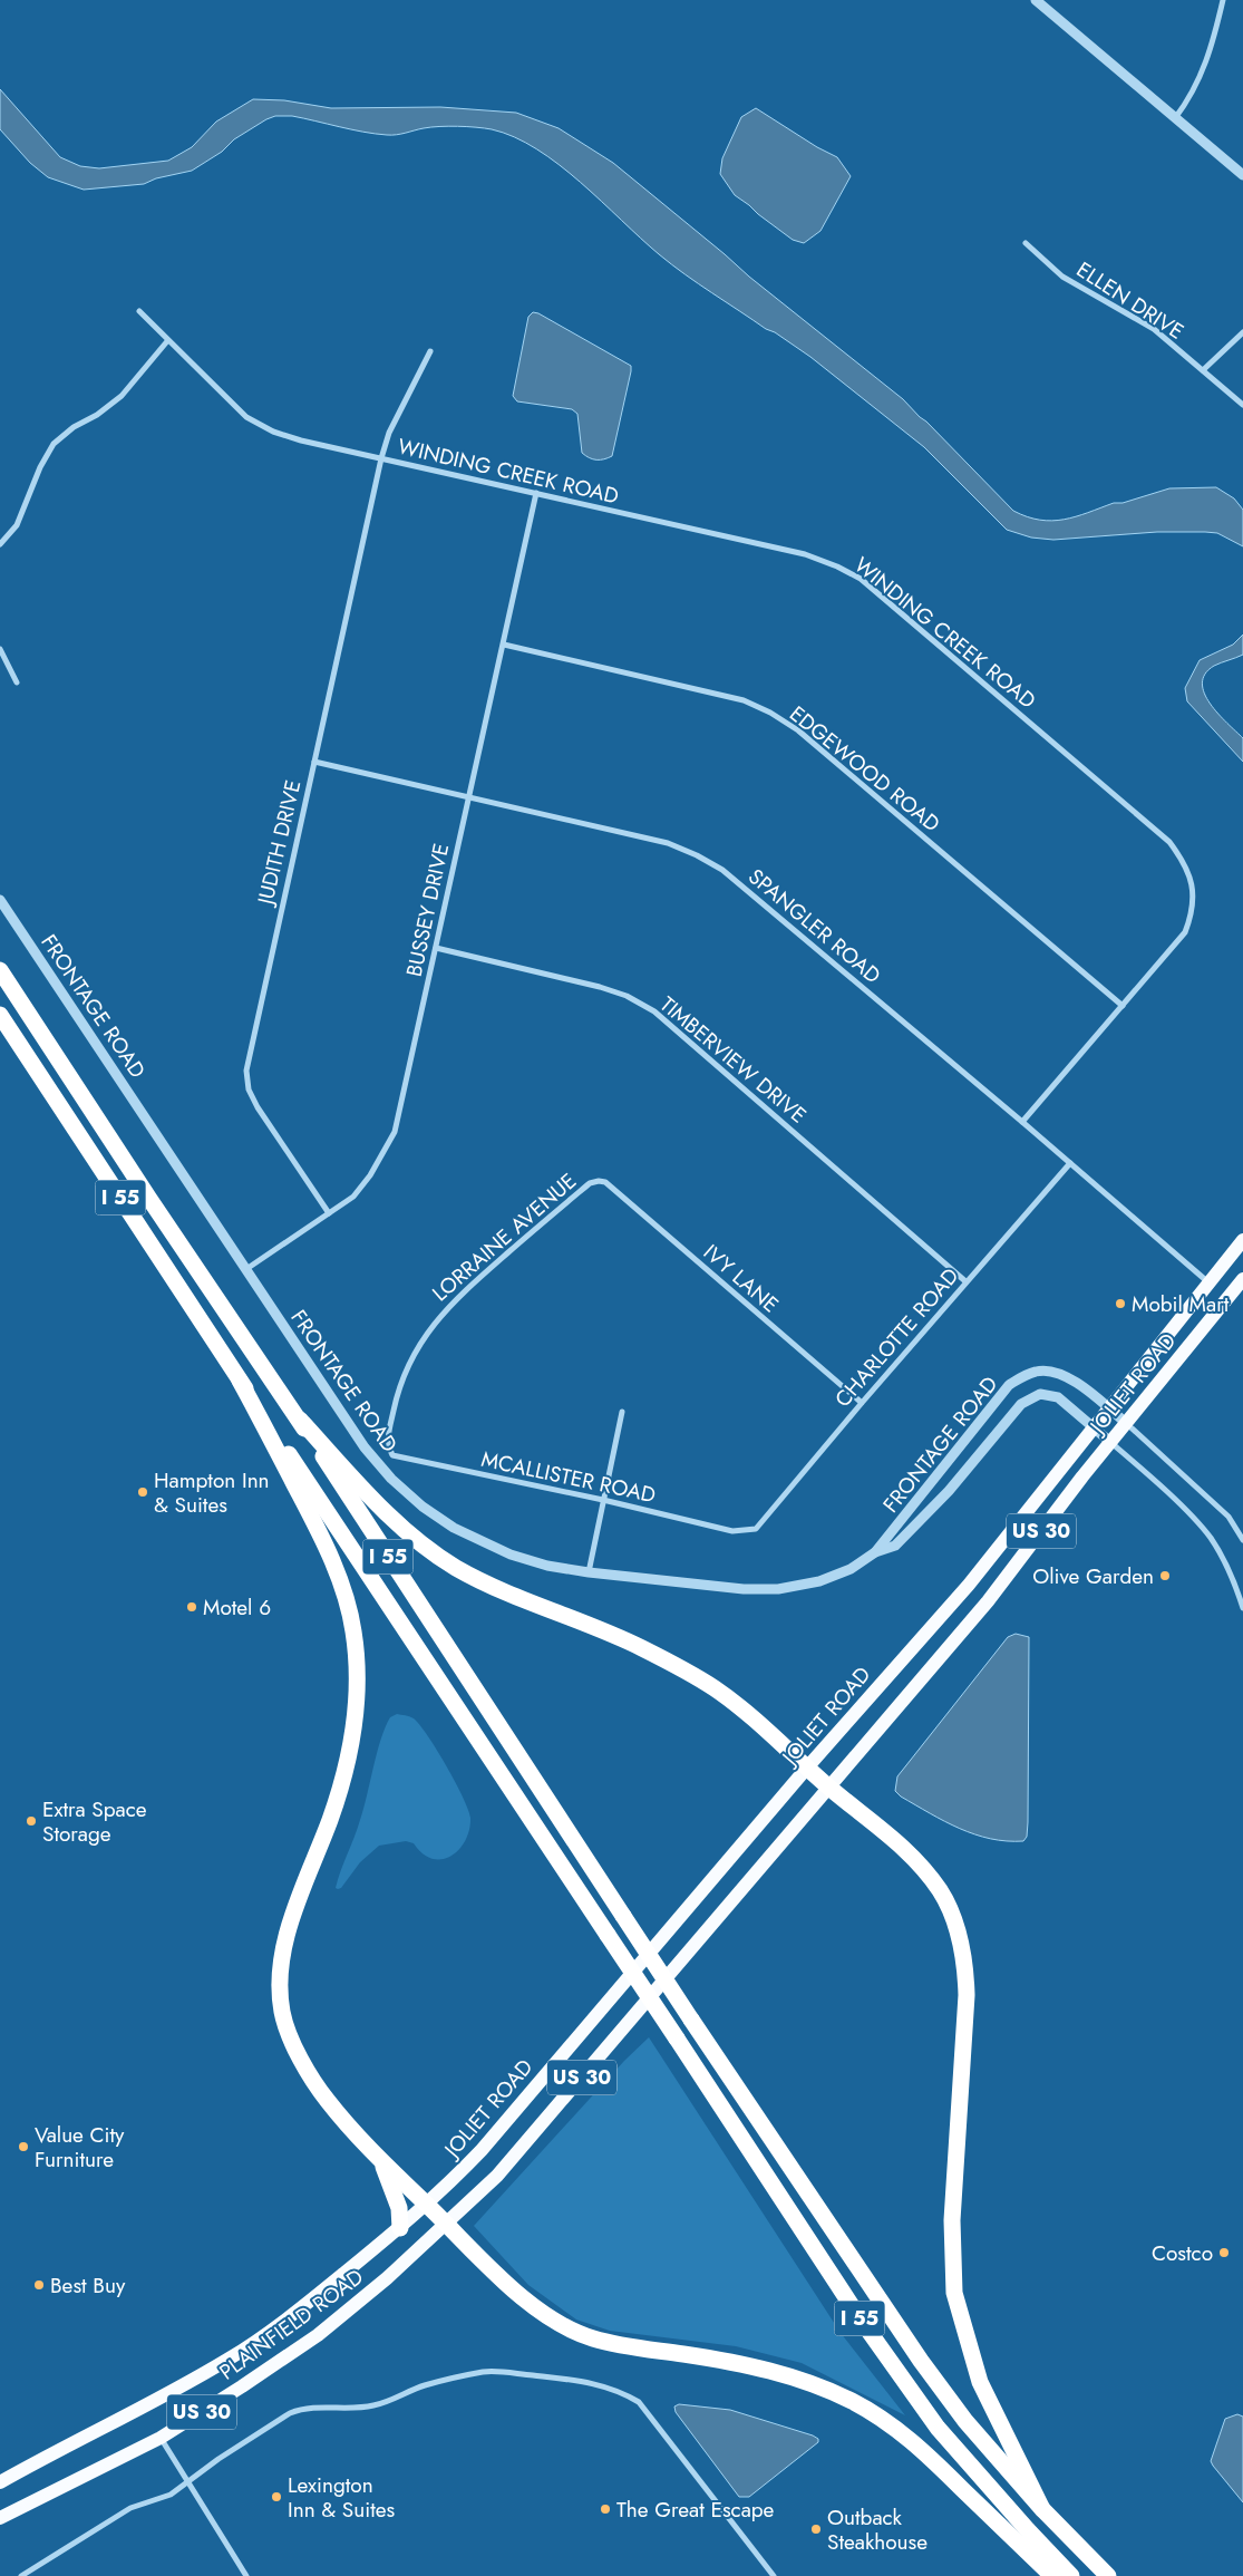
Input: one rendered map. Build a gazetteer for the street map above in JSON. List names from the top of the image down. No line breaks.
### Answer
{"streets":{"highway":["I 55"],"main road":["JOLIET ROAD","US 30","PLAINFIELD ROAD"],"street":["ELLEN DRIVE","WINDING CREEK ROAD","EDGEWOOD ROAD","JUDITH DRIVE","BUSSEY DRIVE","SPANGLER ROAD","FRONTAGE ROAD","TIMBERVIEW DRIVE","LORRAINE AVENUE","IVY LANE","CHARLOTTE ROAD","MCALLISTER ROAD"]},"crossings":[["WINDING CREEK ROAD","EDGEWOOD ROAD"],["WINDING CREEK ROAD","JUDITH DRIVE"],["WINDING CREEK ROAD","BUSSEY DRIVE"],["WINDING CREEK ROAD","SPANGLER ROAD"],["EDGEWOOD ROAD","BUSSEY DRIVE"],["JUDITH DRIVE","BUSSEY DRIVE"],["JUDITH DRIVE","SPANGLER ROAD"],["BUSSEY DRIVE","SPANGLER ROAD"],["BUSSEY DRIVE","FRONTAGE ROAD"],["BUSSEY DRIVE","TIMBERVIEW DRIVE"],["SPANGLER ROAD","CHARLOTTE ROAD"],["SPANGLER ROAD","JOLIET ROAD"],["FRONTAGE ROAD","JOLIET ROAD"],["TIMBERVIEW DRIVE","CHARLOTTE ROAD"],["LORRAINE AVENUE","IVY LANE"],["LORRAINE AVENUE","MCALLISTER ROAD"],["IVY LANE","CHARLOTTE ROAD"],["CHARLOTTE ROAD","MCALLISTER ROAD"],["JOLIET ROAD","PLAINFIELD ROAD"]],"places":["Mobil Mart","Hampton Inn & Suites","Olive Garden","Motel 6","Extra Space Storage","Value City Furniture","Costco","Best Buy","Lexington Inn & Suites","The Great Escape","Outback Steakhouse"]}
